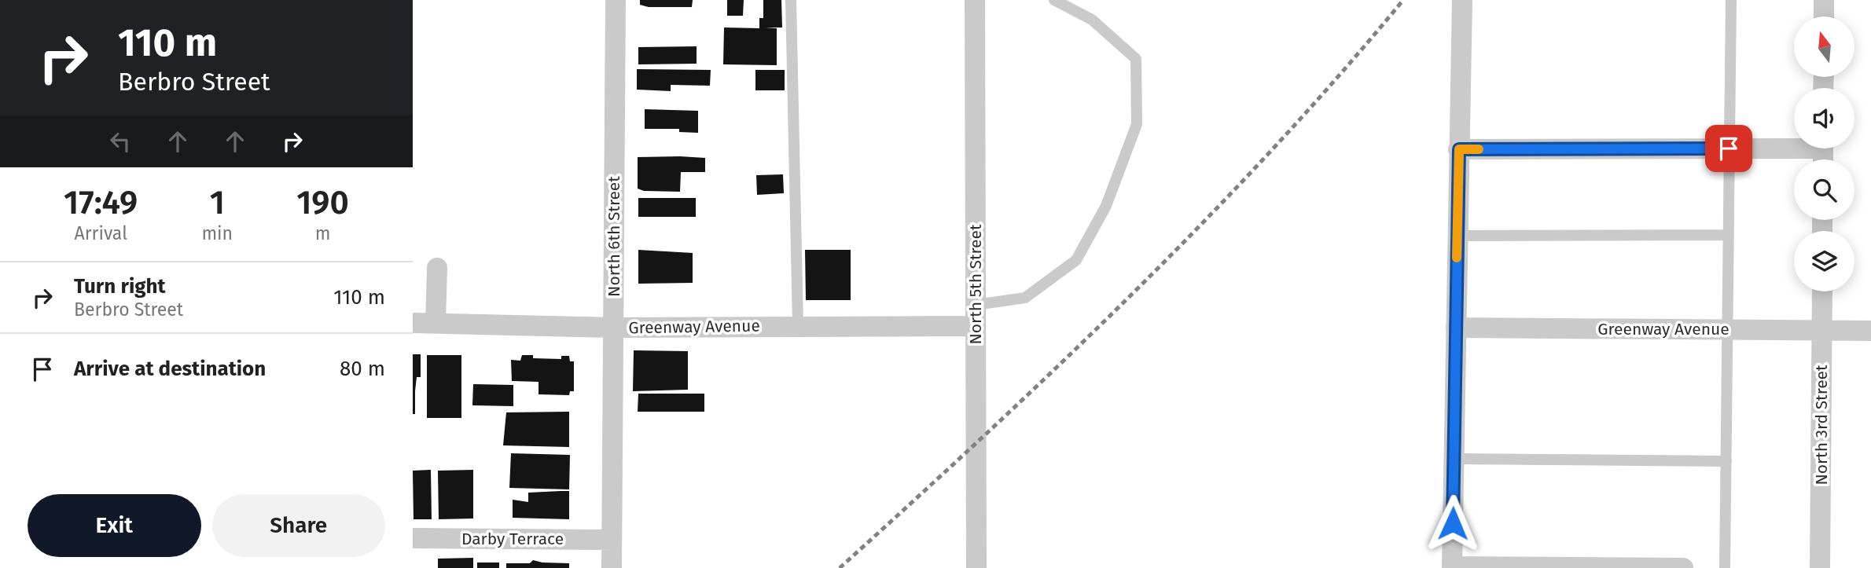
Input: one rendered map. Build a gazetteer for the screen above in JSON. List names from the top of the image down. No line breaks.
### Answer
{"streets":{"street":["North 6th Street","North 5th Street","Greenway Avenue","North 3rd Street","Darby Terrace"]},"crossings":[["North 6th Street","Greenway Avenue"],["North 6th Street","Darby Terrace"],["North 5th Street","Greenway Avenue"],["Greenway Avenue","North 3rd Street"]],"north":"top","page":{"turn":["110 m","Berbro Street"],"eta":["17:49","Arrival","1","min","190","m"],"list":[{"name":"Turn right","note":"Berbro Street","value":"110 m"},{"name":"Arrive at destination","value":"80 m"}],"buttons":["Exit","Share"]}}
